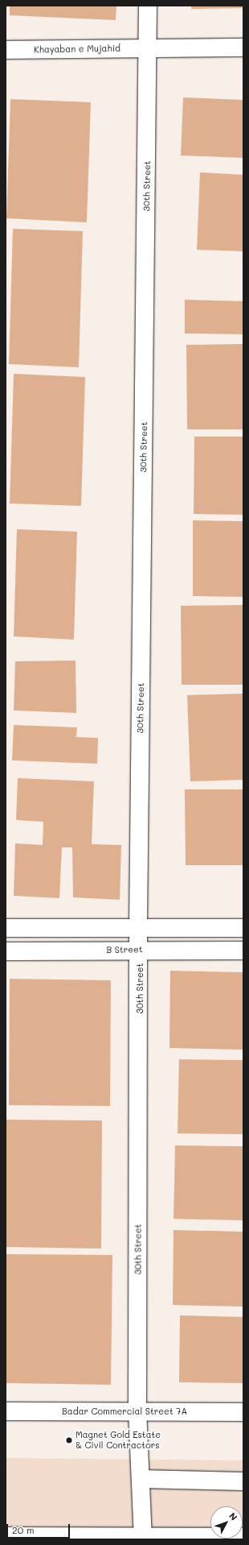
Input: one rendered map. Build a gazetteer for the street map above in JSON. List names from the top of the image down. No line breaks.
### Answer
{"streets":{"street":["Khayaban e Mujahid","30th Street","B Street","Badar Commercial Street 7A"]},"crossings":[["Khayaban e Mujahid","30th Street"],["30th Street","B Street"],["30th Street","Badar Commercial Street 7A"]],"places":["Magnet Gold Estate & Civil Contractors"],"scale_bar":"20 m","north":"top right"}
